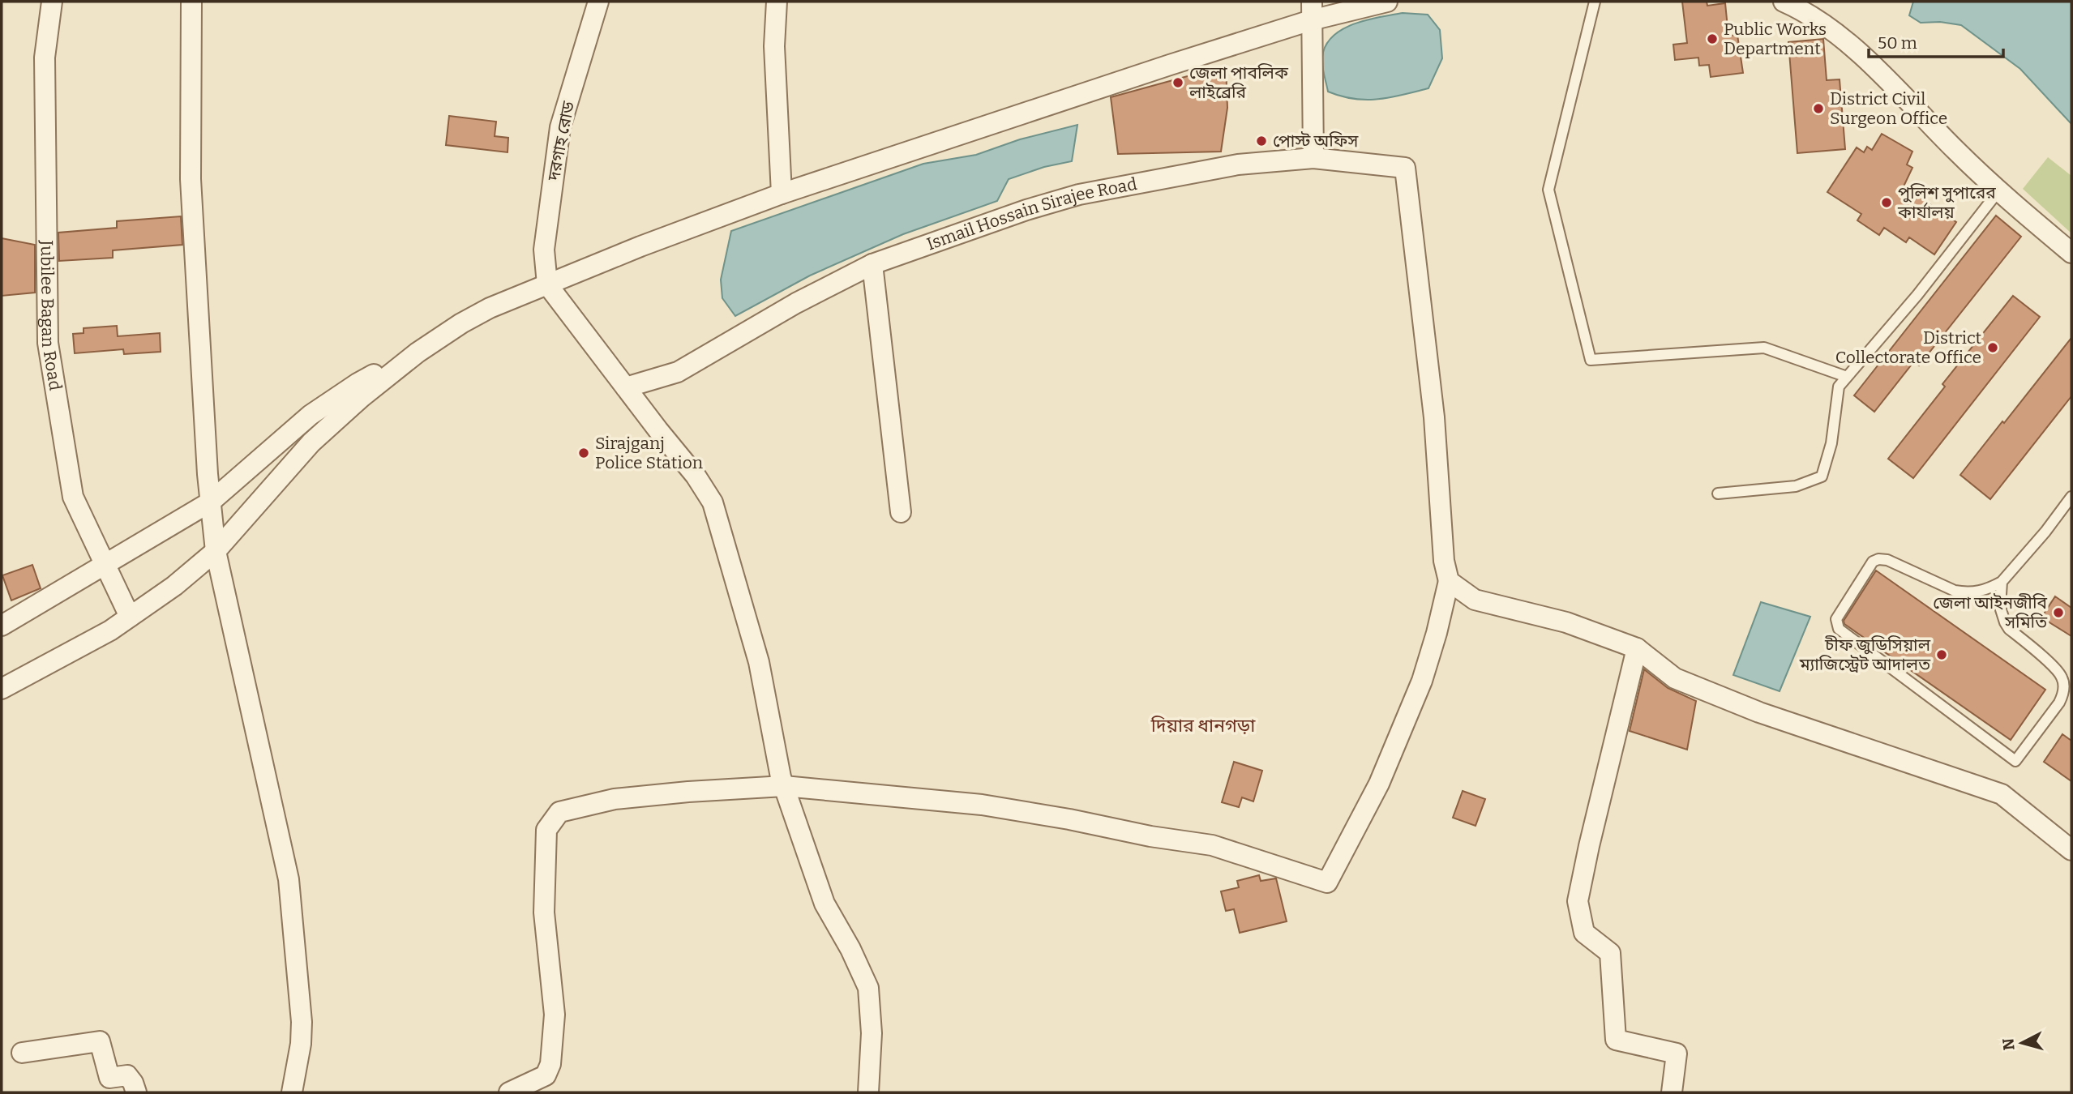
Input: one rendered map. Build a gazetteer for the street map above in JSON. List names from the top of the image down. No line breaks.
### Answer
{"streets":{"street":["দরগাহ রোড","Ismail Hossain Sirajee Road","Jubilee Bagan Road"]},"districts":["দিয়ার ধানগড়া"],"places":["Public Works Department","জেলা পাবলিক লাইব্রেরি","District Civil Surgeon Office","পোস্ট অফিস","পুলিশ সুপারের কার্যালয়","District Collectorate Office","Sirajganj Police Station","জেলা আইনজীবি সমিতি","চীফ জুডিসিয়াল ম্যাজিস্ট্রেট আদালত"],"scale_bar":"50 m","north":"left"}
